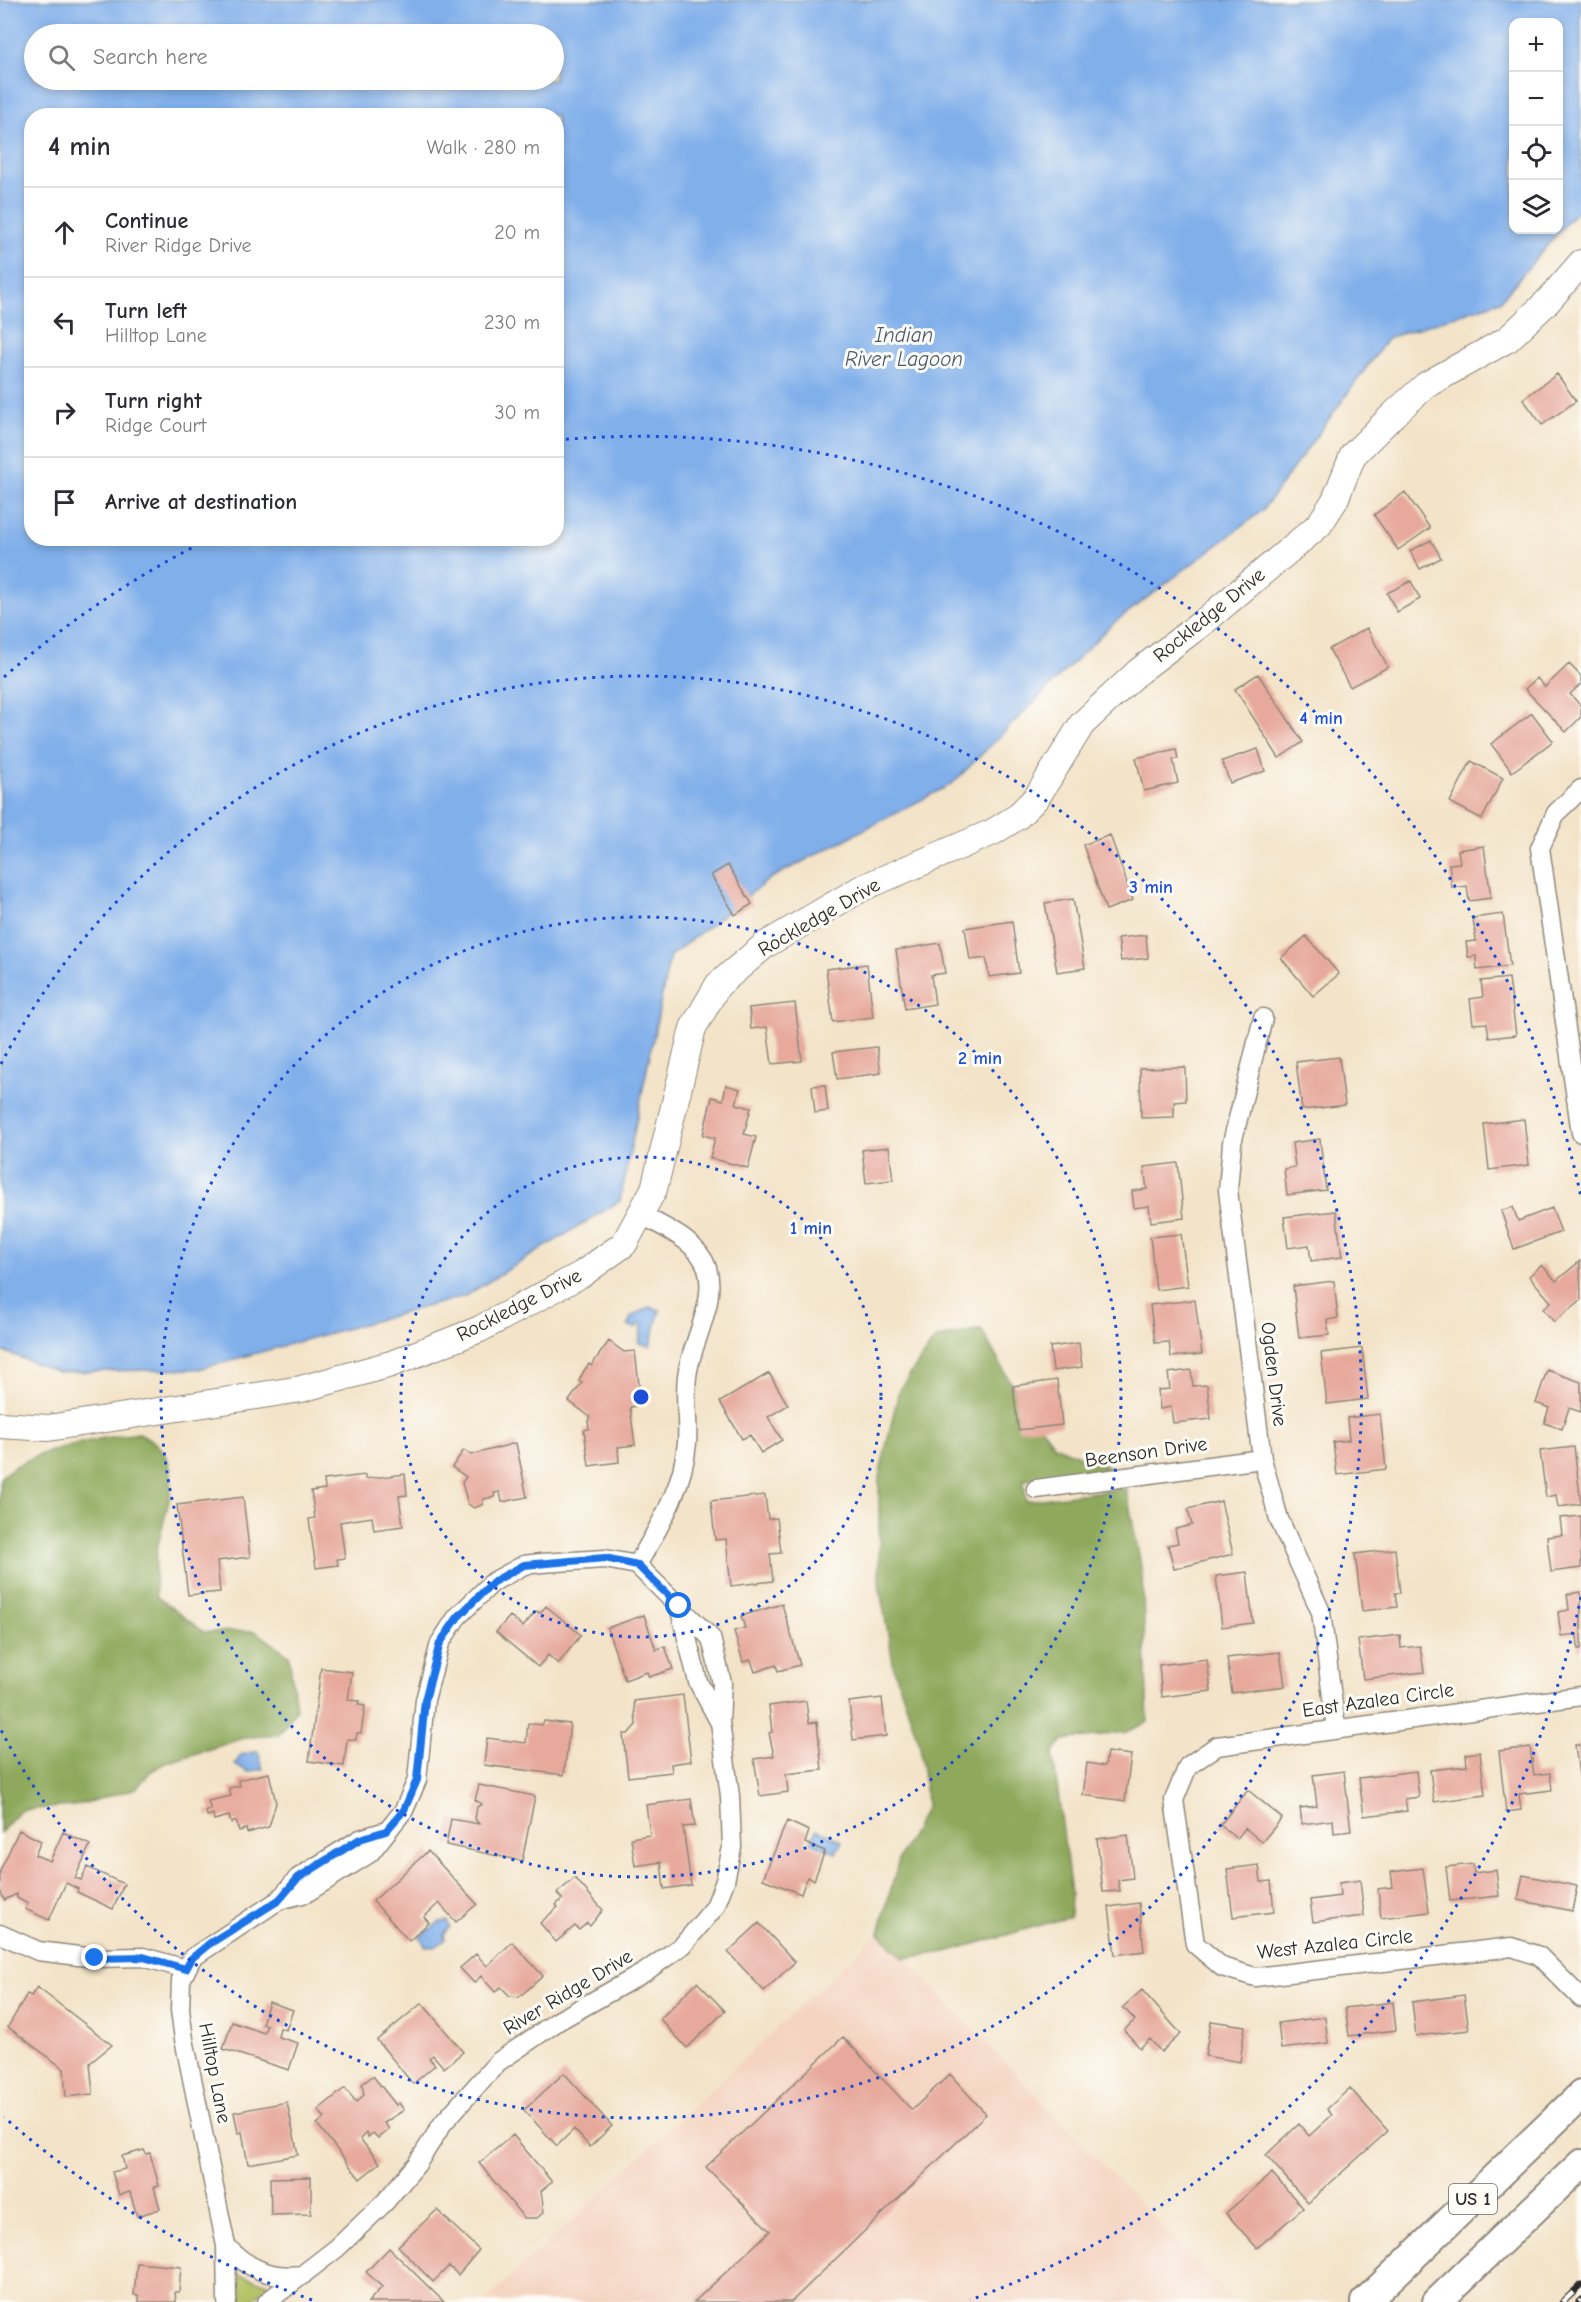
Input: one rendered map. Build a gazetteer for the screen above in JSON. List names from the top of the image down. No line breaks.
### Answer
{"streets":{"main road":["US 1"],"street":["Rockledge Drive","Ogden Drive","Beenson Drive","East Azalea Circle","West Azalea Circle","River Ridge Drive","Hilltop Lane"]},"crossings":[["Ogden Drive","Beenson Drive"],["Ogden Drive","East Azalea Circle"],["East Azalea Circle","West Azalea Circle"]],"water":["Indian River Lagoon"],"page":{"map_buttons":["+","−"],"search":"Search here","heading":["4 min","Walk · 280 m"],"list":[["Continue","River Ridge Drive","20 m"],["Turn left","Hilltop Lane","230 m"],["Turn right","Ridge Court","30 m"],"Arrive at destination"]},"rings":["4 min","3 min","2 min","1 min"]}
